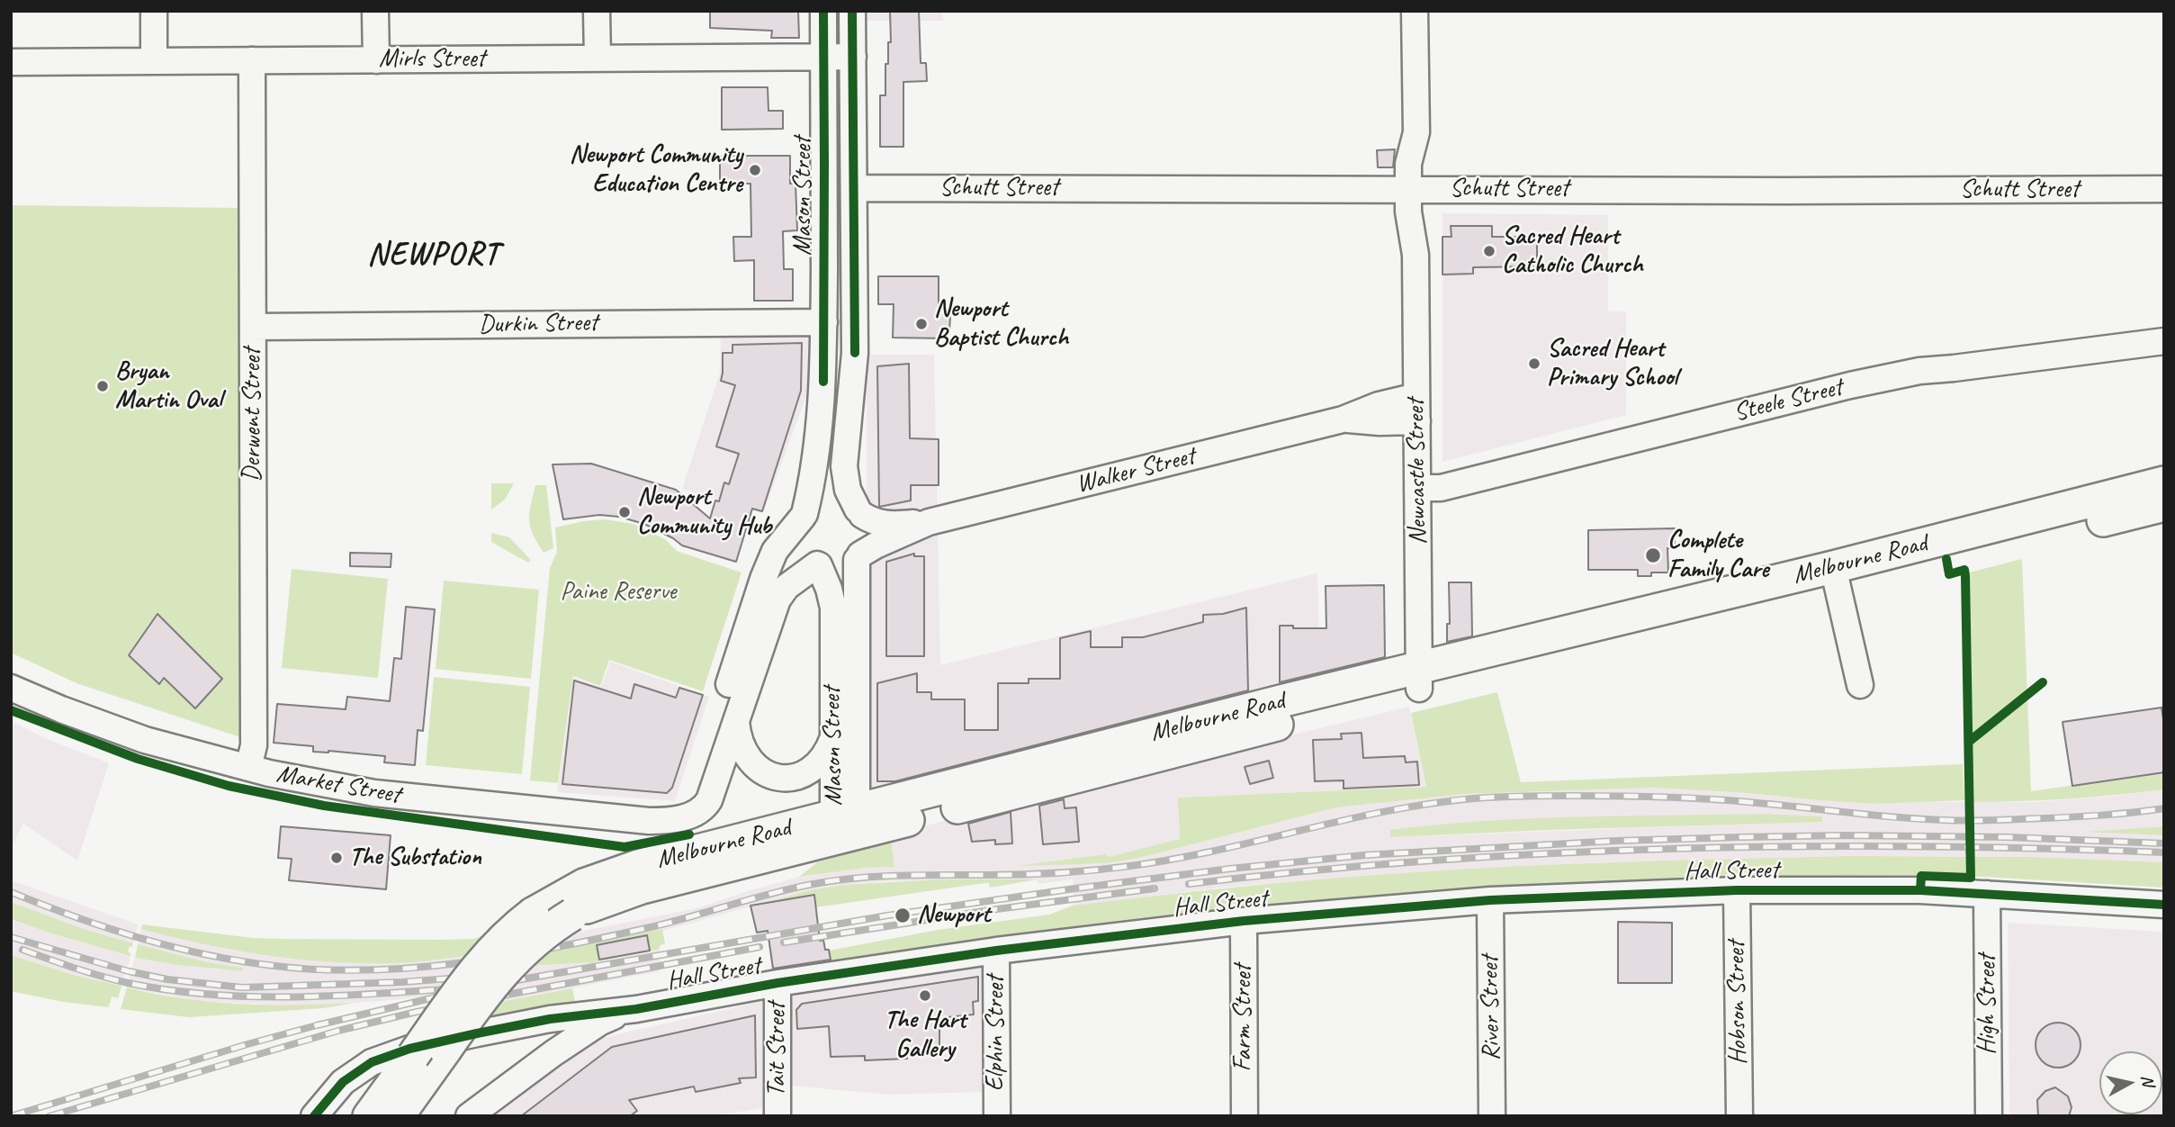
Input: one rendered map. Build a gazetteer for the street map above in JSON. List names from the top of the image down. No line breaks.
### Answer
{"streets":{"main road":["Melbourne Road"],"street":["Mirls Street","Schutt Street","Mason Street","Durkin Street","Steele Street","Derwent Street","Walker Street","Newcastle Street","Market Street","Hall Street","Hobson Street","High Street","River Street","Farm Street","Elphin Street","Tait Street"]},"crossings":[["Mirls Street","Mason Street"],["Mirls Street","Derwent Street"],["Schutt Street","Mason Street"],["Schutt Street","Newcastle Street"],["Mason Street","Durkin Street"],["Mason Street","Walker Street"],["Mason Street","Melbourne Road"],["Mason Street","Market Street"],["Durkin Street","Derwent Street"],["Steele Street","Newcastle Street"],["Derwent Street","Market Street"],["Walker Street","Newcastle Street"],["Walker Street","Market Street"],["Newcastle Street","Melbourne Road"],["Hall Street","Hobson Street"],["Hall Street","High Street"],["Hall Street","River Street"],["Hall Street","Farm Street"],["Hall Street","Elphin Street"],["Hall Street","Tait Street"]],"districts":["NEWPORT"],"parks":["Paine Reserve"],"places":["Newport Community Education Centre","Sacred Heart Catholic Church","Newport Baptist Church","Sacred Heart Primary School","Bryan Martin Oval","Newport Community Hub","Complete Family Care","The Substation","Newport","The Hart Gallery"],"north":"right"}
